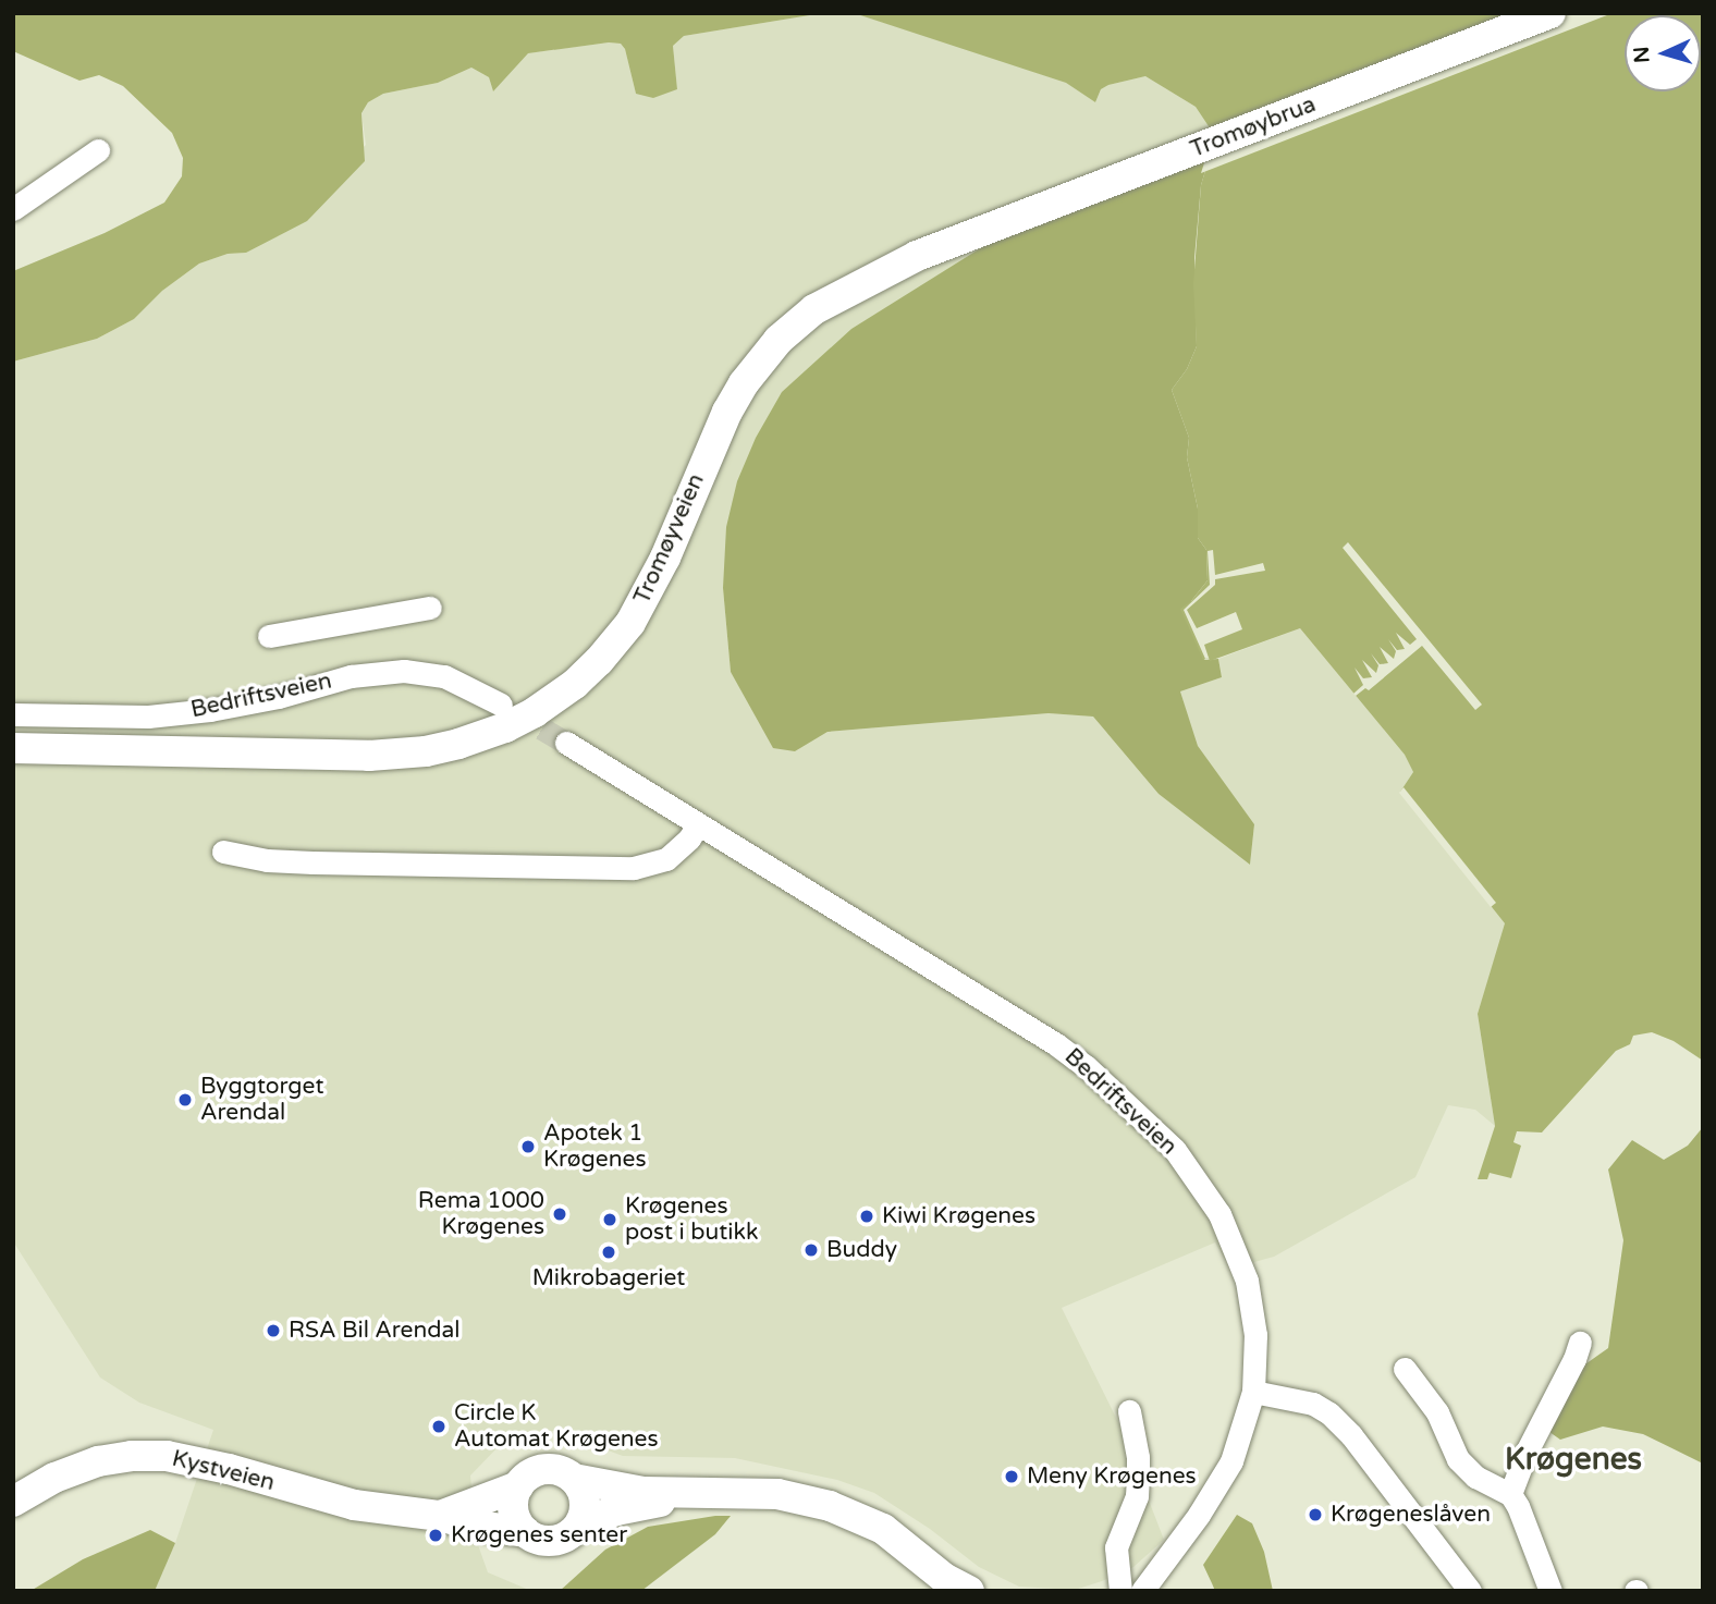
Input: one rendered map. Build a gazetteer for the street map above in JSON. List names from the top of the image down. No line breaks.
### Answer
{"streets":{"main road":["Tromøybrua","Tromøyveien","Kystveien"],"street":["Bedriftsveien"]},"crossings":[["Tromøybrua","Tromøyveien"]],"districts":["Krøgenes"],"places":["Byggtorget Arendal","Apotek 1 Krøgenes","Rema 1000 Krøgenes","Kiwi Krøgenes","Krøgenes post i butikk","Buddy","Mikrobageriet","RSA Bil Arendal","Circle K Automat Krøgenes","Meny Krøgenes","Krøgeneslåven","Krøgenes senter"],"north":"left"}
